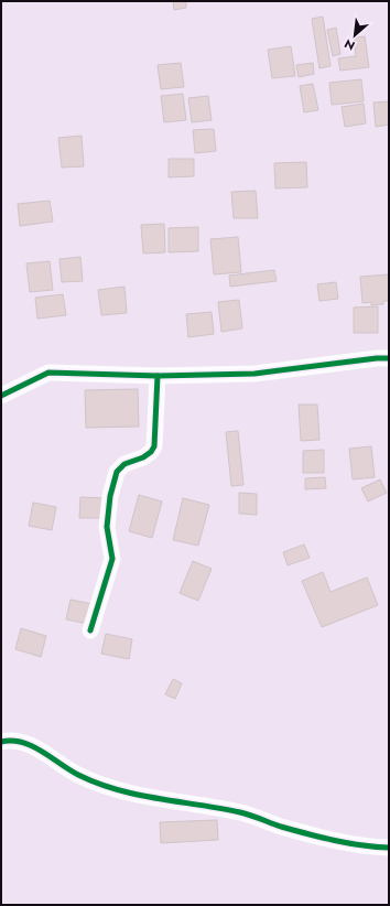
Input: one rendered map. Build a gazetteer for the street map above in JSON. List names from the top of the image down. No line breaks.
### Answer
{"north":"bottom left"}
